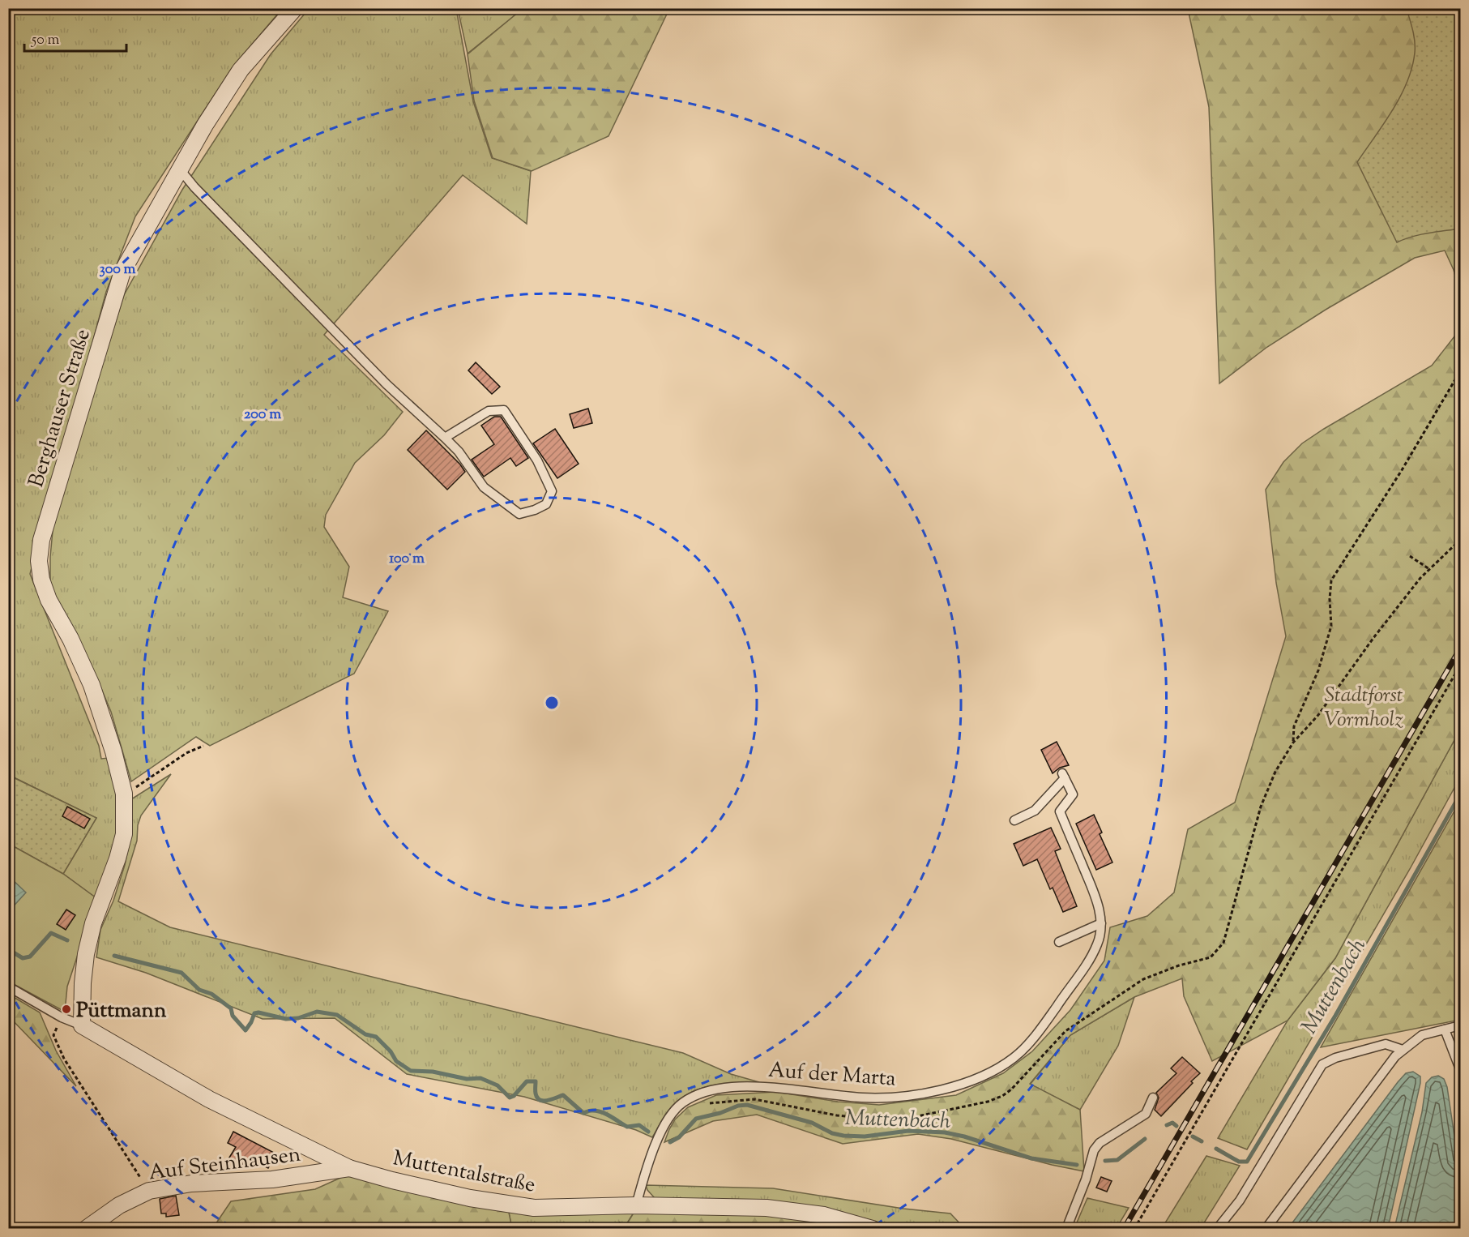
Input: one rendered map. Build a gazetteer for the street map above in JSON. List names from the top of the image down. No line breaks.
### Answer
{"streets":{"street":["Berghauser Straße","Auf Steinhausen","Muttentalstraße"],"lane":["Auf der Marta"]},"crossings":[["Berghauser Straße","Muttentalstraße"],["Auf der Marta","Muttentalstraße"],["Auf Steinhausen","Muttentalstraße"]],"water":["Muttenbach"],"parks":["Stadtforst Vormholz"],"places":["Püttmann"],"scale_bar":"50 m","rings":["300 m","200 m","100 m"]}
